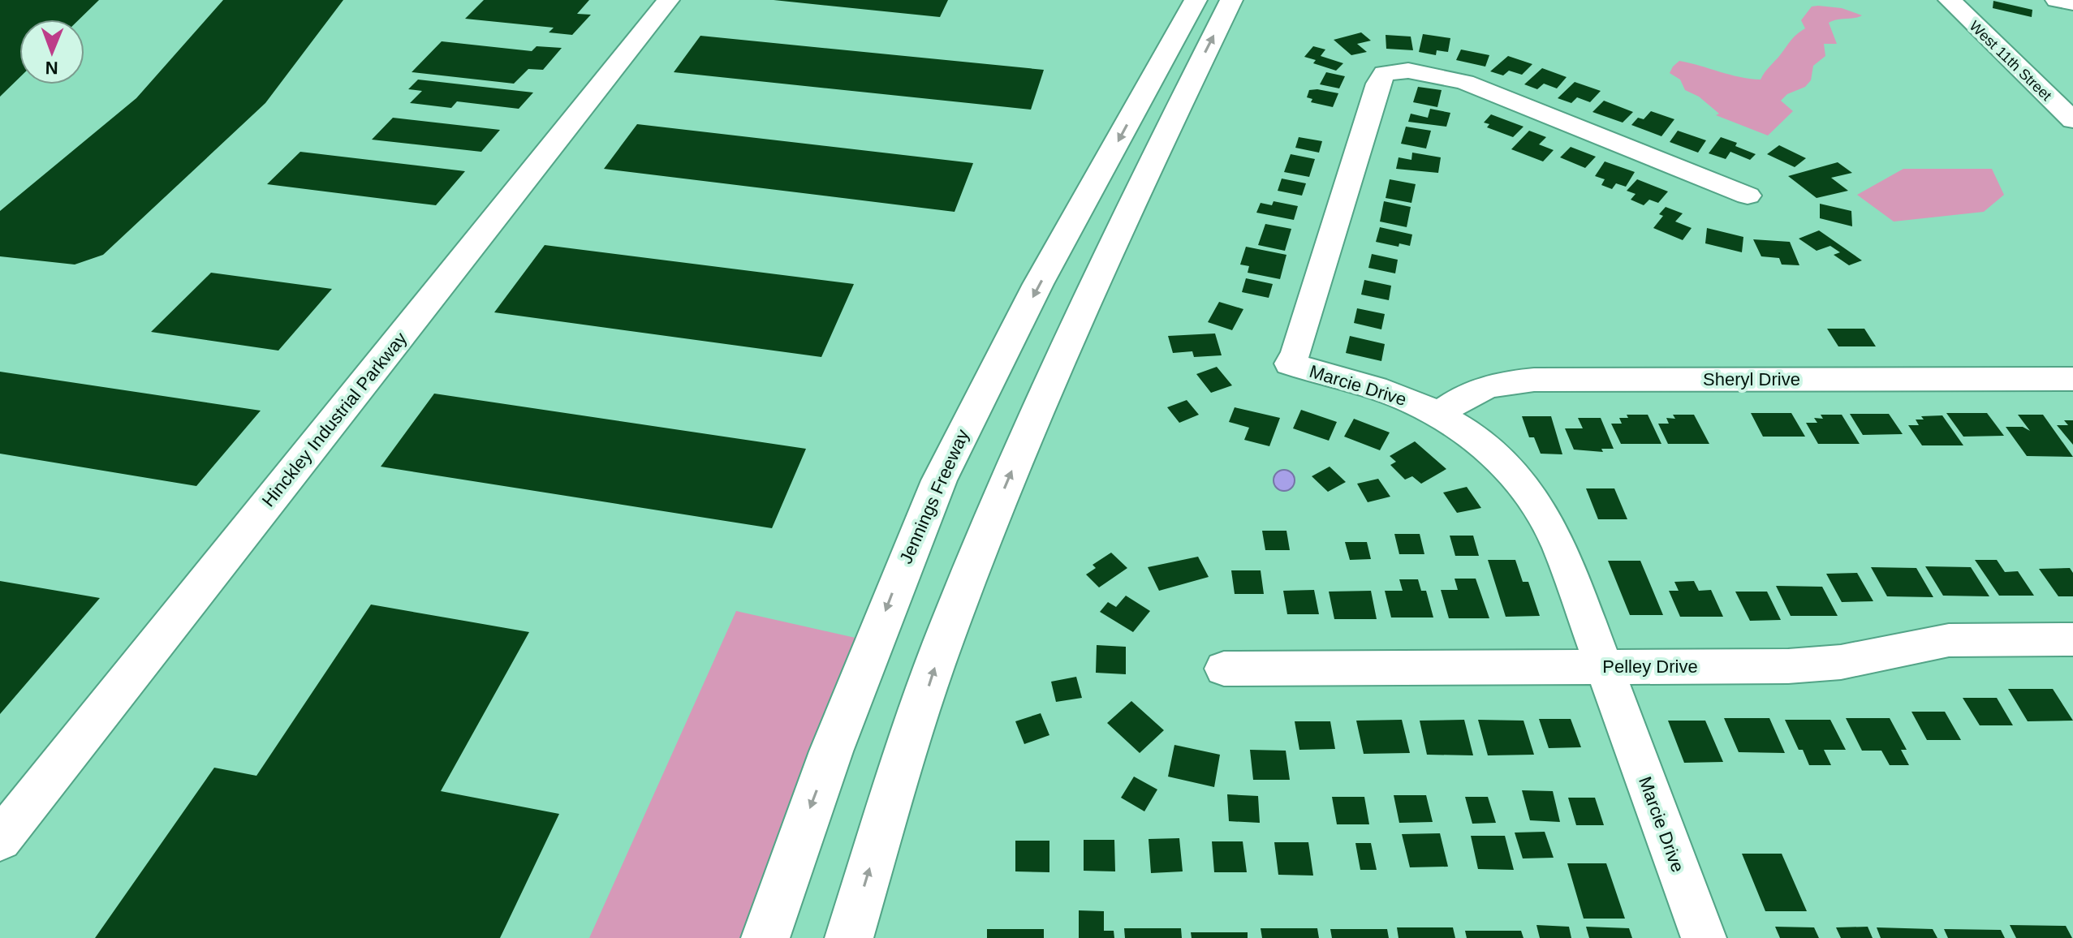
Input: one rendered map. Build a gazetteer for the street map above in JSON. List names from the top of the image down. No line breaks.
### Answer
{"streets":{"highway":["Jennings Freeway"],"street":["West 11th Street","Sheryl Drive","Marcie Drive","Hinckley Industrial Parkway","Pelley Drive"]},"crossings":[["Sheryl Drive","Marcie Drive"],["Marcie Drive","Pelley Drive"]],"north":"bottom"}
